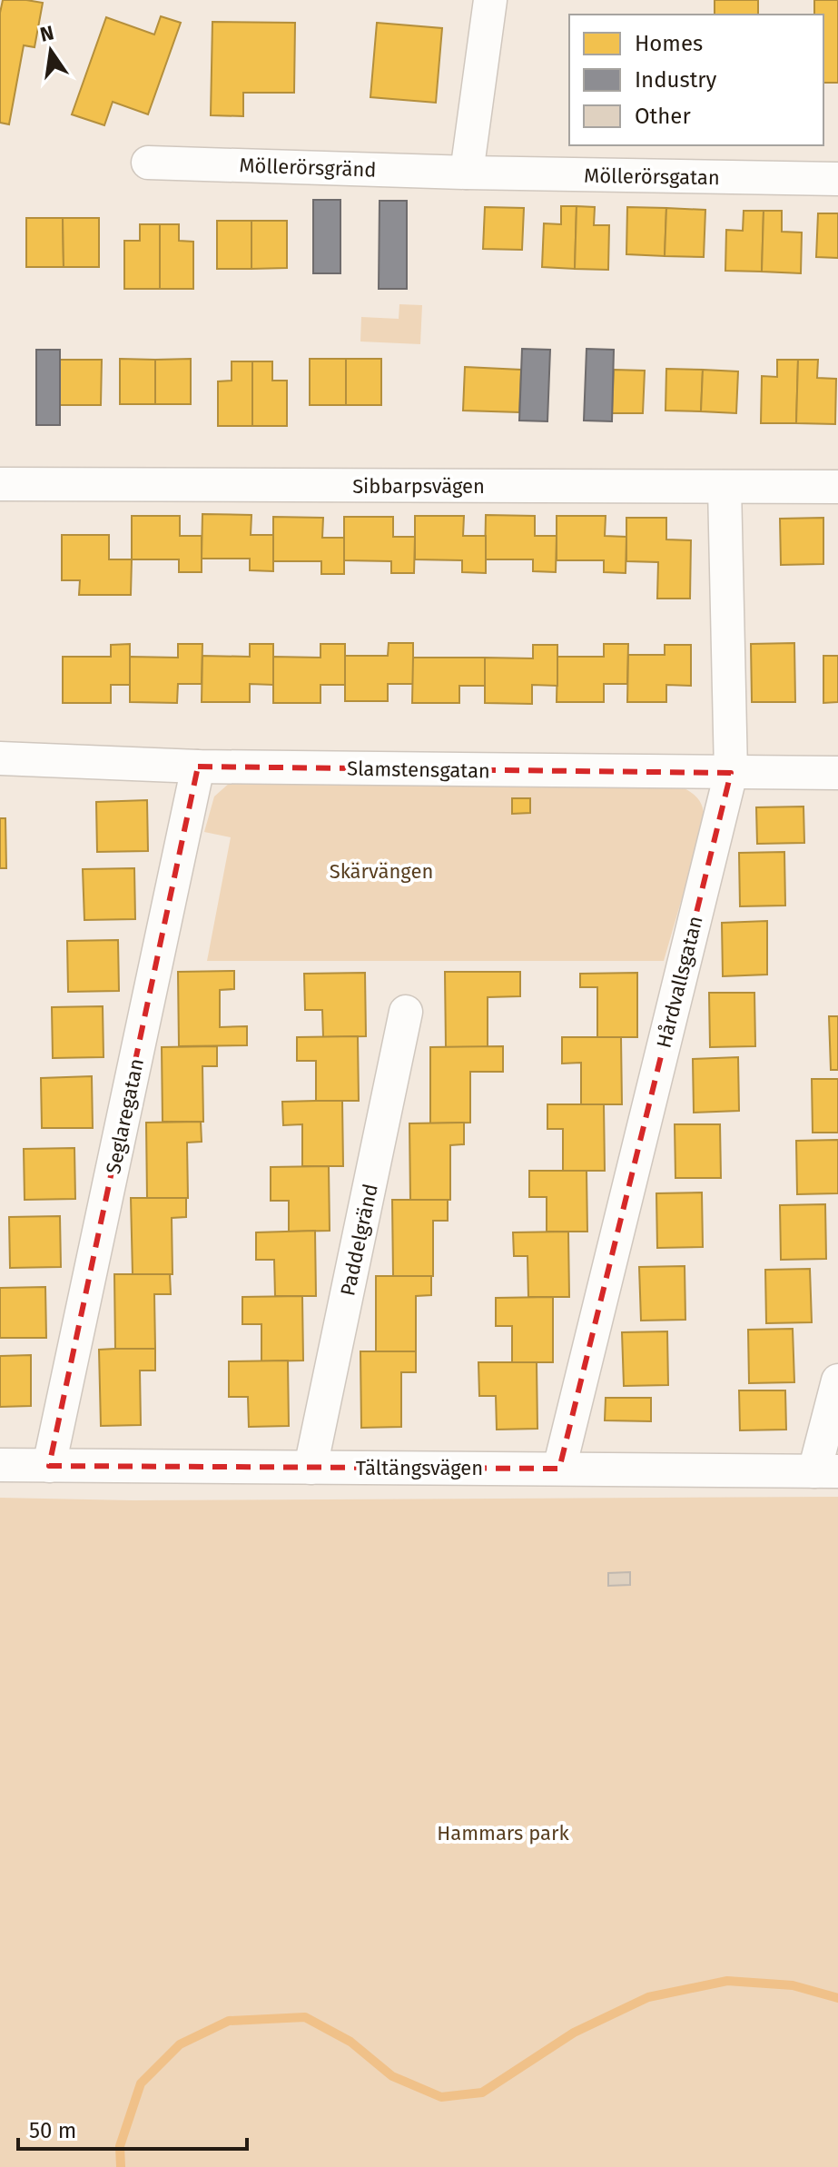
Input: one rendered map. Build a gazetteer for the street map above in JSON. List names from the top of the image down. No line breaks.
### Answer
{"streets":{"street":["Möllerörsgränd","Möllerörsgatan","Sibbarpsvägen","Slamstensgatan","Hårdvallsgatan","Seglaregatan","Paddelgränd","Tältängsvägen"]},"crossings":[["Möllerörsgränd","Möllerörsgatan"],["Sibbarpsvägen","Hårdvallsgatan"],["Slamstensgatan","Hårdvallsgatan"],["Slamstensgatan","Seglaregatan"],["Hårdvallsgatan","Tältängsvägen"],["Seglaregatan","Tältängsvägen"],["Paddelgränd","Tältängsvägen"]],"parks":["Skärvängen","Hammars park"],"legend":["Homes","Industry","Other"],"scale_bar":"50 m","north":"top"}
